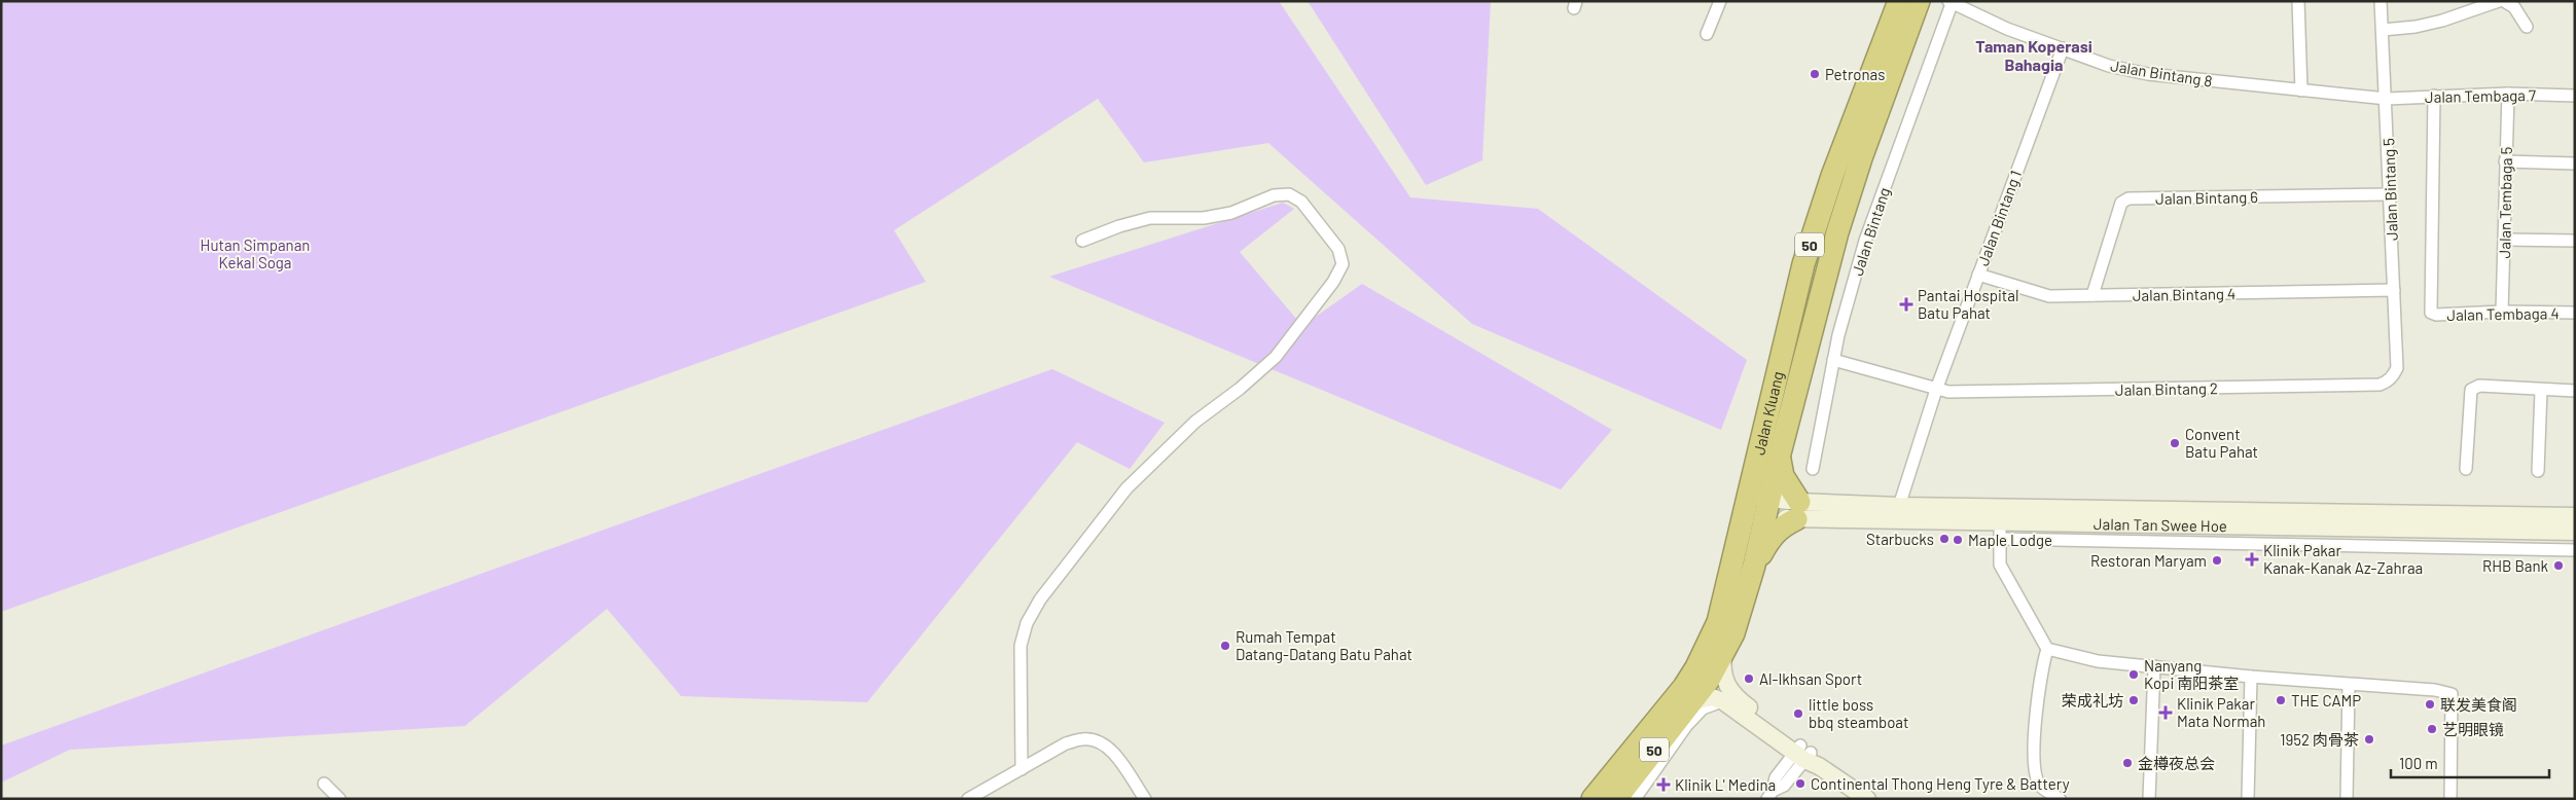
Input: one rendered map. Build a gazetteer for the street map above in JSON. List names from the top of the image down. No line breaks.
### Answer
{"streets":{"highway":["50","Jalan Kluang"],"main road":["Jalan Tan Swee Hoe"],"street":["Jalan Bintang 8","Jalan Tembaga 7","Jalan Bintang 5","Jalan Bintang 6","Jalan Tembaga 5","Jalan Bintang 1","Jalan Bintang","Jalan Bintang 4","Jalan Tembaga 4","Jalan Bintang 2"]},"crossings":[["Jalan Bintang 8","Jalan Tembaga 7"],["Jalan Bintang 8","Jalan Bintang 5"],["Jalan Bintang 8","Jalan Bintang 1"],["Jalan Bintang 8","Jalan Bintang"],["Jalan Tembaga 7","Jalan Bintang 5"],["Jalan Tembaga 7","Jalan Tembaga 5"],["Jalan Tembaga 7","Jalan Tembaga 4"],["Jalan Bintang 5","Jalan Bintang 6"],["Jalan Bintang 5","Jalan Bintang 4"],["Jalan Bintang 5","Jalan Bintang 2"],["Jalan Bintang 6","Jalan Bintang 4"],["Jalan Tembaga 5","Jalan Tembaga 4"],["Jalan Bintang 1","Jalan Bintang 4"],["Jalan Bintang 1","Jalan Bintang 2"],["Jalan Bintang 1","Jalan Tan Swee Hoe"],["Jalan Bintang","Jalan Bintang 2"],["Jalan Kluang","Jalan Tan Swee Hoe"]],"districts":["Taman Koperasi Bahagia"],"parks":["Hutan Simpanan Kekal Soga"],"places":{"other":["Petronas","Convent Batu Pahat","Starbucks","Maple Lodge","Restoran Maryam","RHB Bank","Rumah Tempat Datang-Datang Batu Pahat","Nanyang Kopi 南阳茶室","Al-Ikhsan Sport","荣成礼坊","THE CAMP","联发美食阁","little boss bbq steamboat","艺明眼镜","1952 肉骨茶","金樽夜总会","Continental Thong Heng Tyre & Battery"],"health":["Pantai Hospital Batu Pahat","Klinik Pakar Kanak-Kanak Az-Zahraa","Klinik Pakar Mata Normah","Klinik L' Medina"]},"scale_bar":"100 m"}
